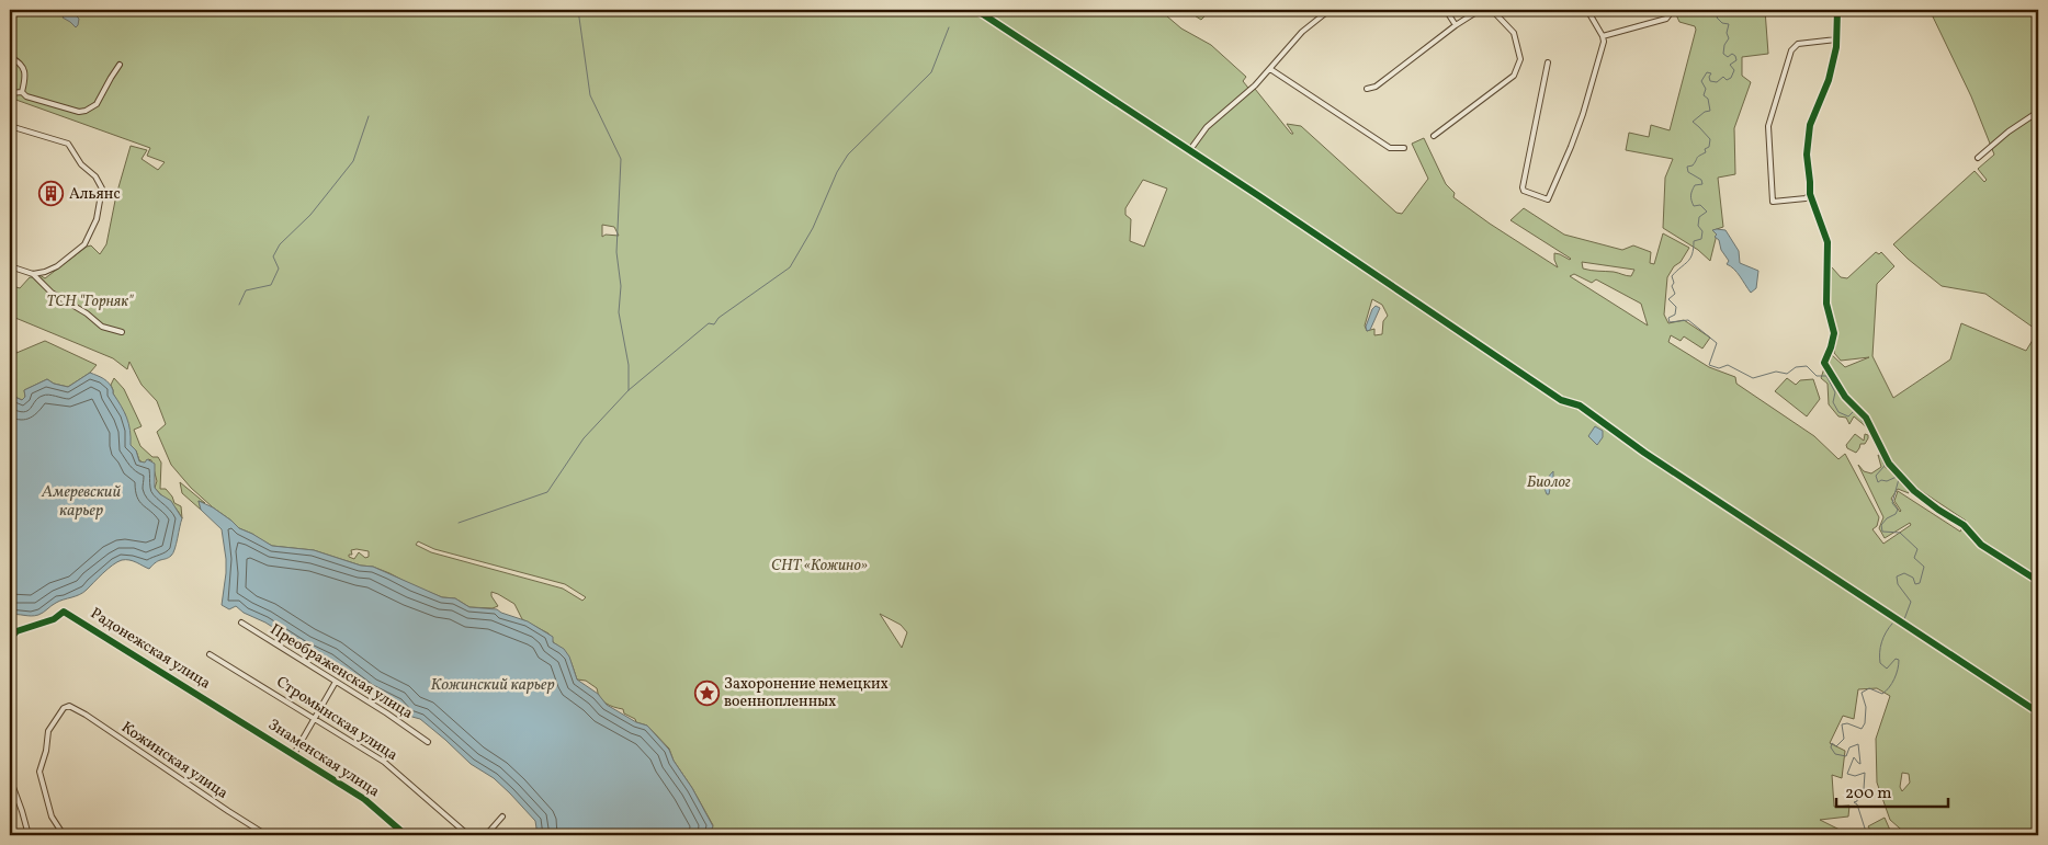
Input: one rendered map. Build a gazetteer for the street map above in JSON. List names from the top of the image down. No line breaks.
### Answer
{"streets":{"street":["Радонежская улица","Преображенская улица","Стромынская улица","Знаменская улица","Кожинская улица"]},"crossings":[["Радонежская улица","Знаменская улица"]],"water":["Амеревский карьер","Кожинский карьер"],"parks":["ТСН \"Горняк\"","Биолог","СНТ «Кожино»"],"places":{"building":["Альянс"],"place":["Захоронение немецких военнопленных"]},"scale_bar":"200 m"}
